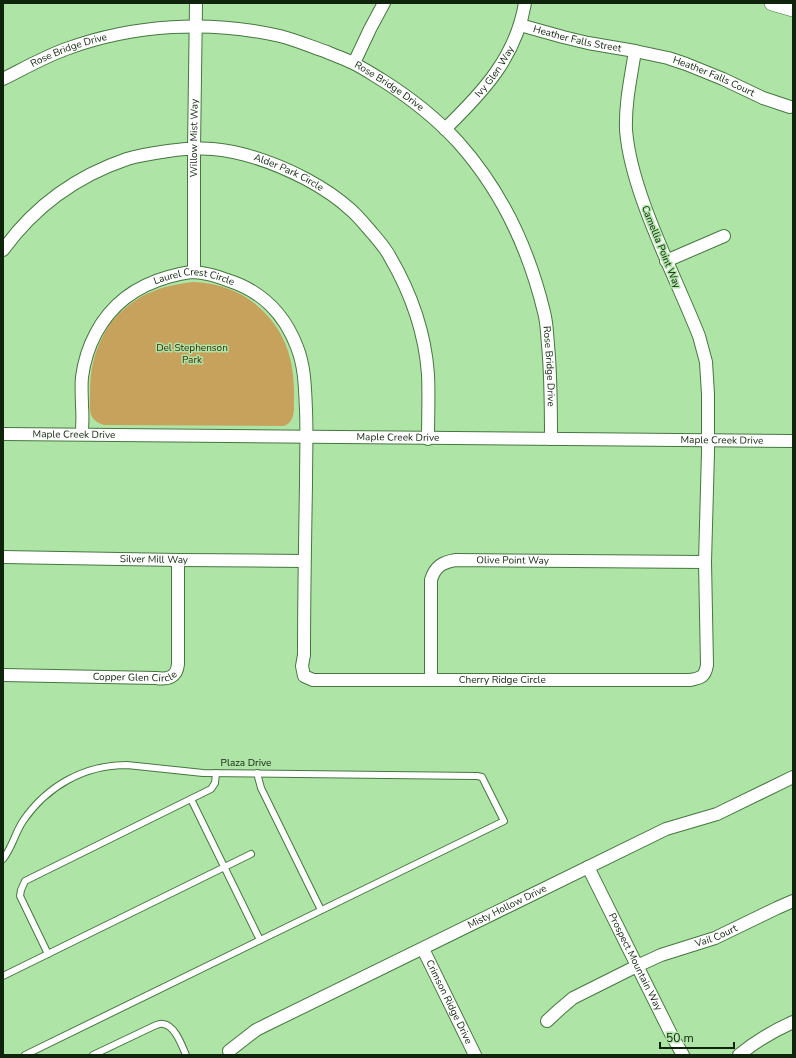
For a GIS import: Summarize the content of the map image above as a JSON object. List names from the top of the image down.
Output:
{
  "streets": {
    "street": [
      "Heather Falls Street",
      "Rose Bridge Drive",
      "Ivy Glen Way",
      "Heather Falls Court",
      "Willow Mist Way",
      "Alder Park Circle",
      "Camellia Point Way",
      "Laurel Crest Circle",
      "Maple Creek Drive",
      "Silver Mill Way",
      "Olive Point Way",
      "Copper Glen Circle",
      "Cherry Ridge Circle",
      "Misty Hollow Drive",
      "Vail Court",
      "Prospect Mountain Way",
      "Crimson Ridge Drive"
    ],
    "lane": ["Plaza Drive"]
  },
  "crossings": [
    ["Heather Falls Street", "Ivy Glen Way"],
    ["Heather Falls Street", "Heather Falls Court"],
    ["Heather Falls Street", "Camellia Point Way"],
    ["Rose Bridge Drive", "Ivy Glen Way"],
    ["Rose Bridge Drive", "Willow Mist Way"],
    ["Rose Bridge Drive", "Maple Creek Drive"],
    ["Heather Falls Court", "Camellia Point Way"],
    ["Willow Mist Way", "Alder Park Circle"],
    ["Willow Mist Way", "Laurel Crest Circle"],
    ["Alder Park Circle", "Maple Creek Drive"],
    ["Camellia Point Way", "Maple Creek Drive"],
    ["Camellia Point Way", "Cherry Ridge Circle"],
    ["Laurel Crest Circle", "Maple Creek Drive"],
    ["Laurel Crest Circle", "Cherry Ridge Circle"],
    ["Maple Creek Drive", "Cherry Ridge Circle"],
    ["Silver Mill Way", "Copper Glen Circle"],
    ["Silver Mill Way", "Cherry Ridge Circle"],
    ["Olive Point Way", "Cherry Ridge Circle"],
    ["Misty Hollow Drive", "Prospect Mountain Way"],
    ["Misty Hollow Drive", "Crimson Ridge Drive"],
    ["Vail Court", "Prospect Mountain Way"]
  ],
  "parks": ["Del Stephenson Park"],
  "scale_bar": "50 m"
}
